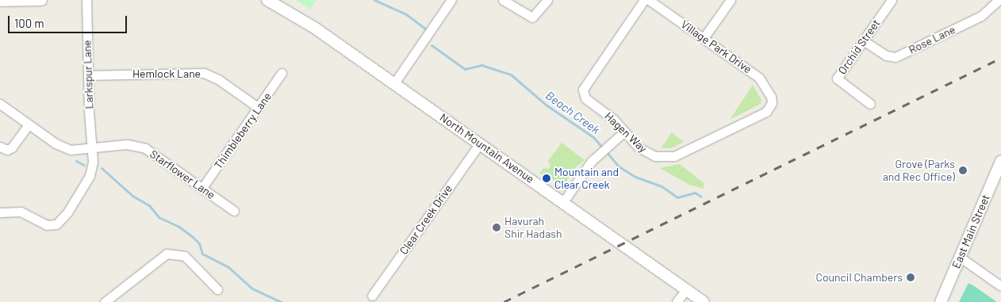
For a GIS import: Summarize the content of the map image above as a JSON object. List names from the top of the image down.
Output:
{
  "streets": {
    "street": [
      "Rose Lane",
      "Village Park Drive",
      "Orchid Street",
      "Hemlock Lane",
      "Larkspur Lane",
      "Thimbleberry Lane",
      "Hagen Way",
      "North Mountain Avenue",
      "Starflower Lane",
      "Clear Creek Drive",
      "East Main Street"
    ]
  },
  "crossings": [
    ["Rose Lane", "Orchid Street"],
    ["Village Park Drive", "Hagen Way"],
    ["Hemlock Lane", "Larkspur Lane"],
    ["Hemlock Lane", "Thimbleberry Lane"],
    ["Larkspur Lane", "Starflower Lane"],
    ["Thimbleberry Lane", "Starflower Lane"],
    ["North Mountain Avenue", "Clear Creek Drive"]
  ],
  "water": ["Beach Creek"],
  "places": [
    "Grove (Parks and Rec Office)",
    "Mountain and Clear Creek",
    "Havurah Shir Hadash",
    "Council Chambers"
  ],
  "scale_bar": "100 m"
}
